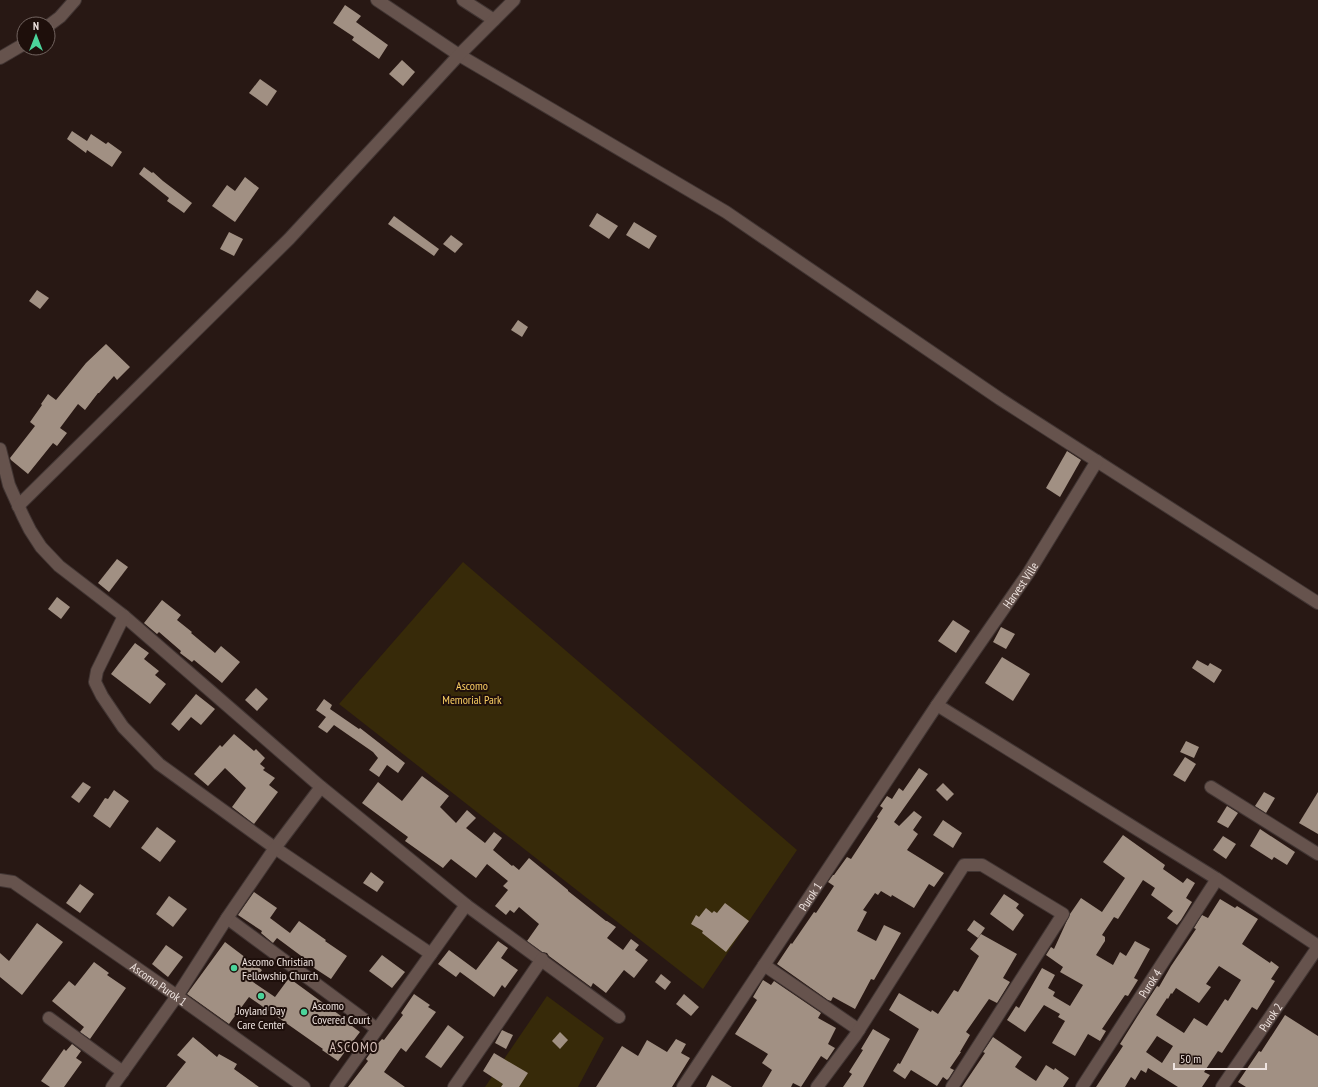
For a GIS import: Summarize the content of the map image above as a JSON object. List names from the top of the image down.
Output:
{
  "streets": {
    "street": [
      "Harvest Ville",
      "Purok 1",
      "Purok 4",
      "Ascomo Purok 1",
      "Purok 2"
    ]
  },
  "crossings": [
    ["Harvest Ville", "Purok 1"]
  ],
  "districts": ["ASCOMO"],
  "parks": ["Ascomo Memorial Park"],
  "places": ["Ascomo Christian Fellowship Church", "Joyland Day Care Center", "Ascomo Covered Court"],
  "scale_bar": "50 m",
  "north": "top"
}
